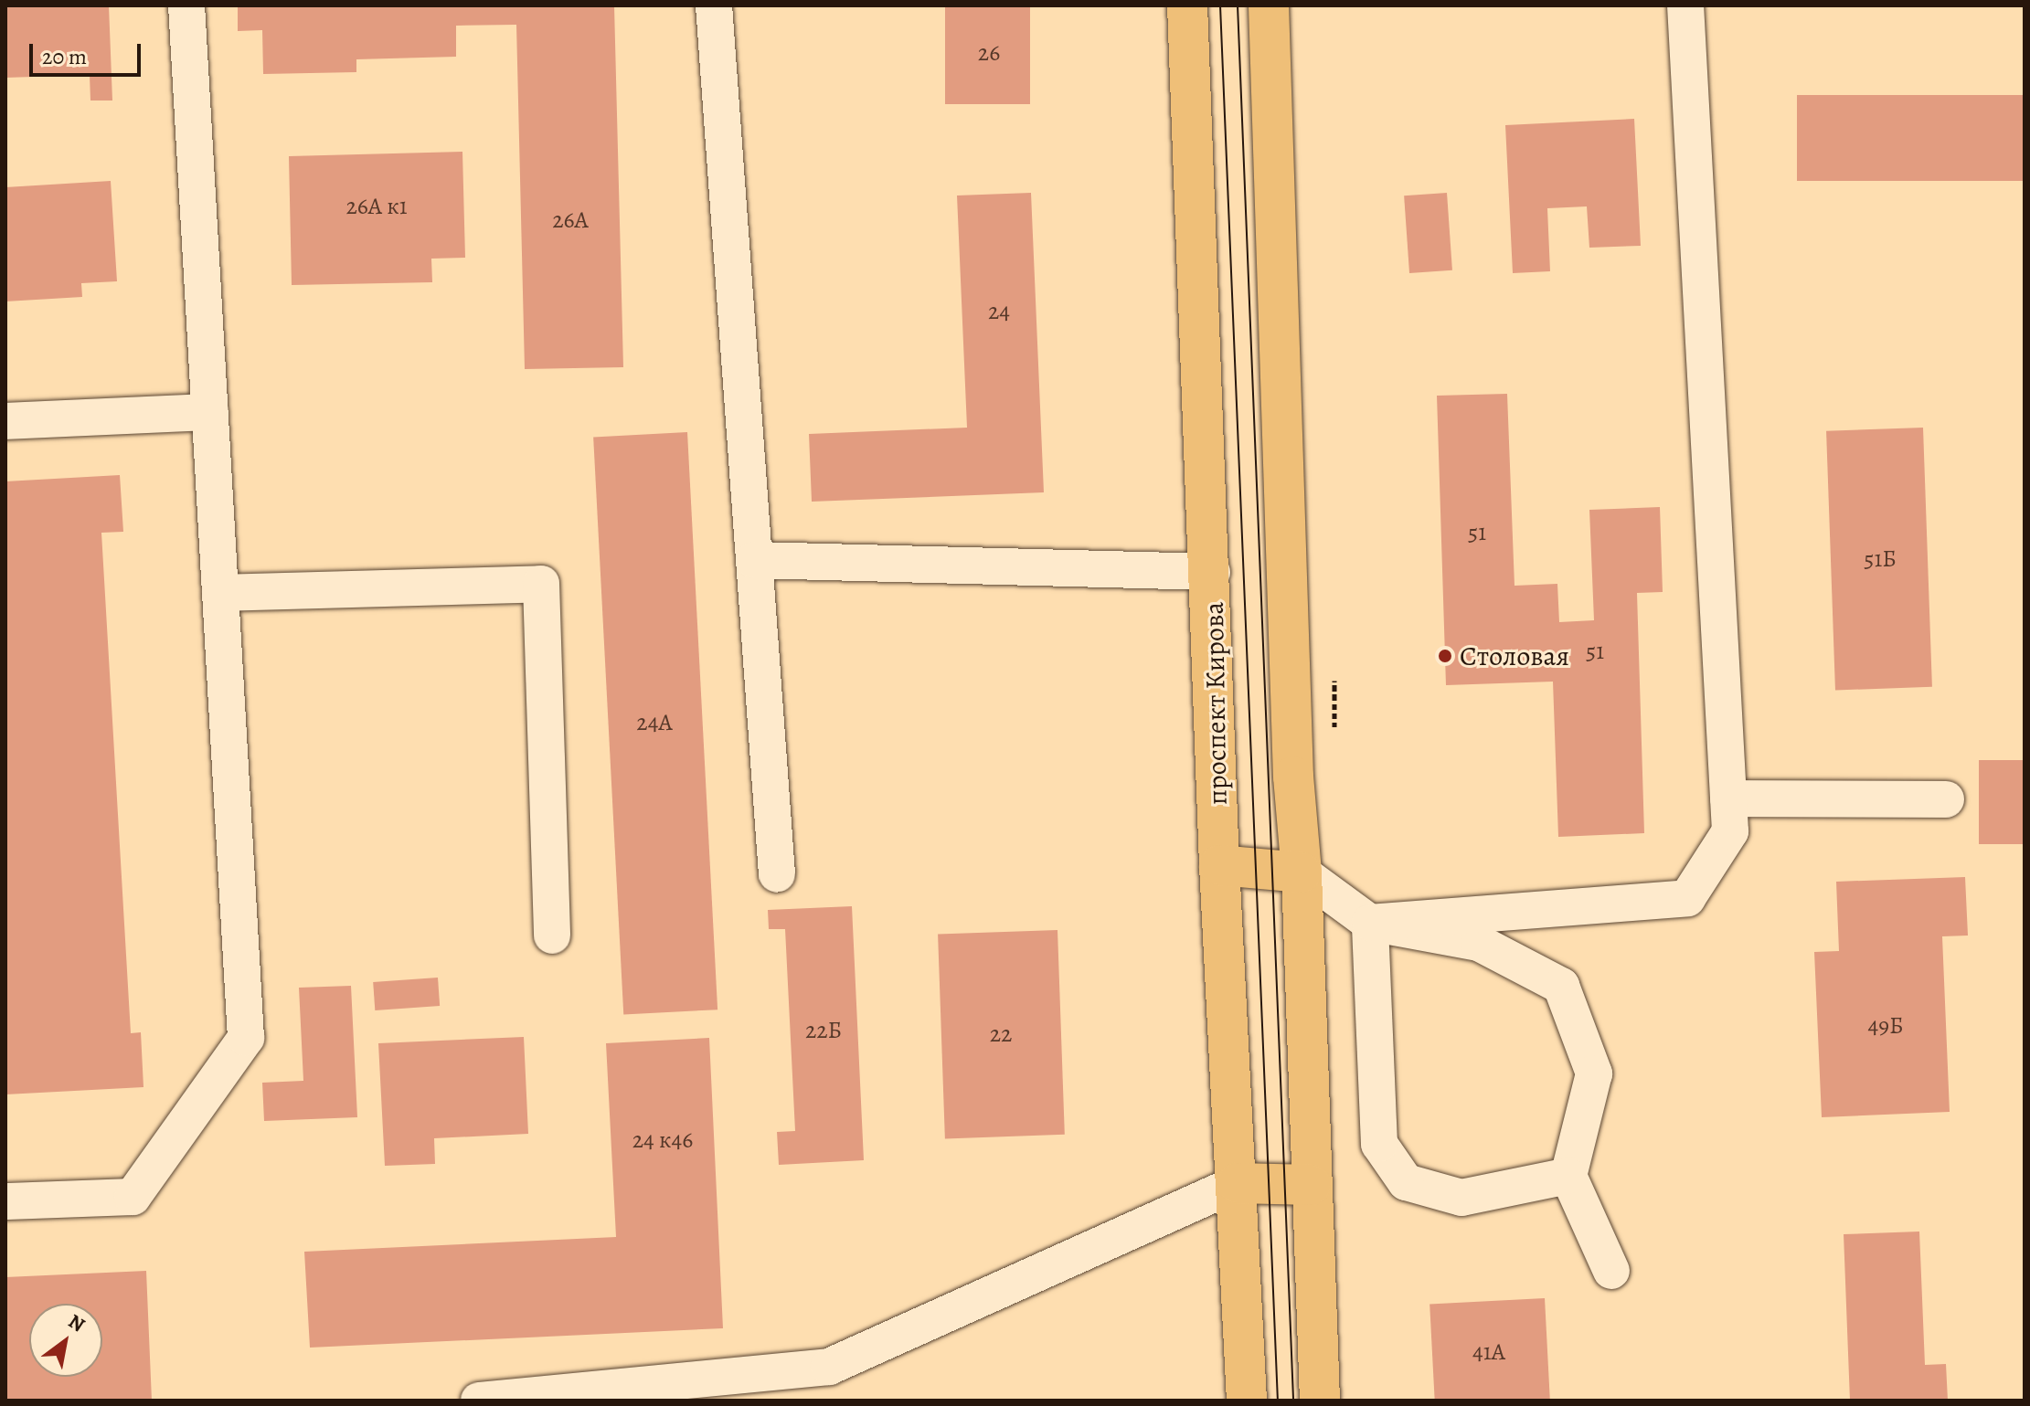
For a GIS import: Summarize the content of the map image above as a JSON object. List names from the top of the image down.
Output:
{
  "streets": {
    "main road": ["проспект Кирова"]
  },
  "places": ["Столовая"],
  "house_numbers": [
    "26",
    "26А к1",
    "26А",
    "24",
    "51",
    "51Б",
    "51",
    "24А",
    "49Б",
    "22Б",
    "22",
    "24 к46",
    "41А"
  ],
  "scale_bar": "20 m",
  "north": "top right"
}
